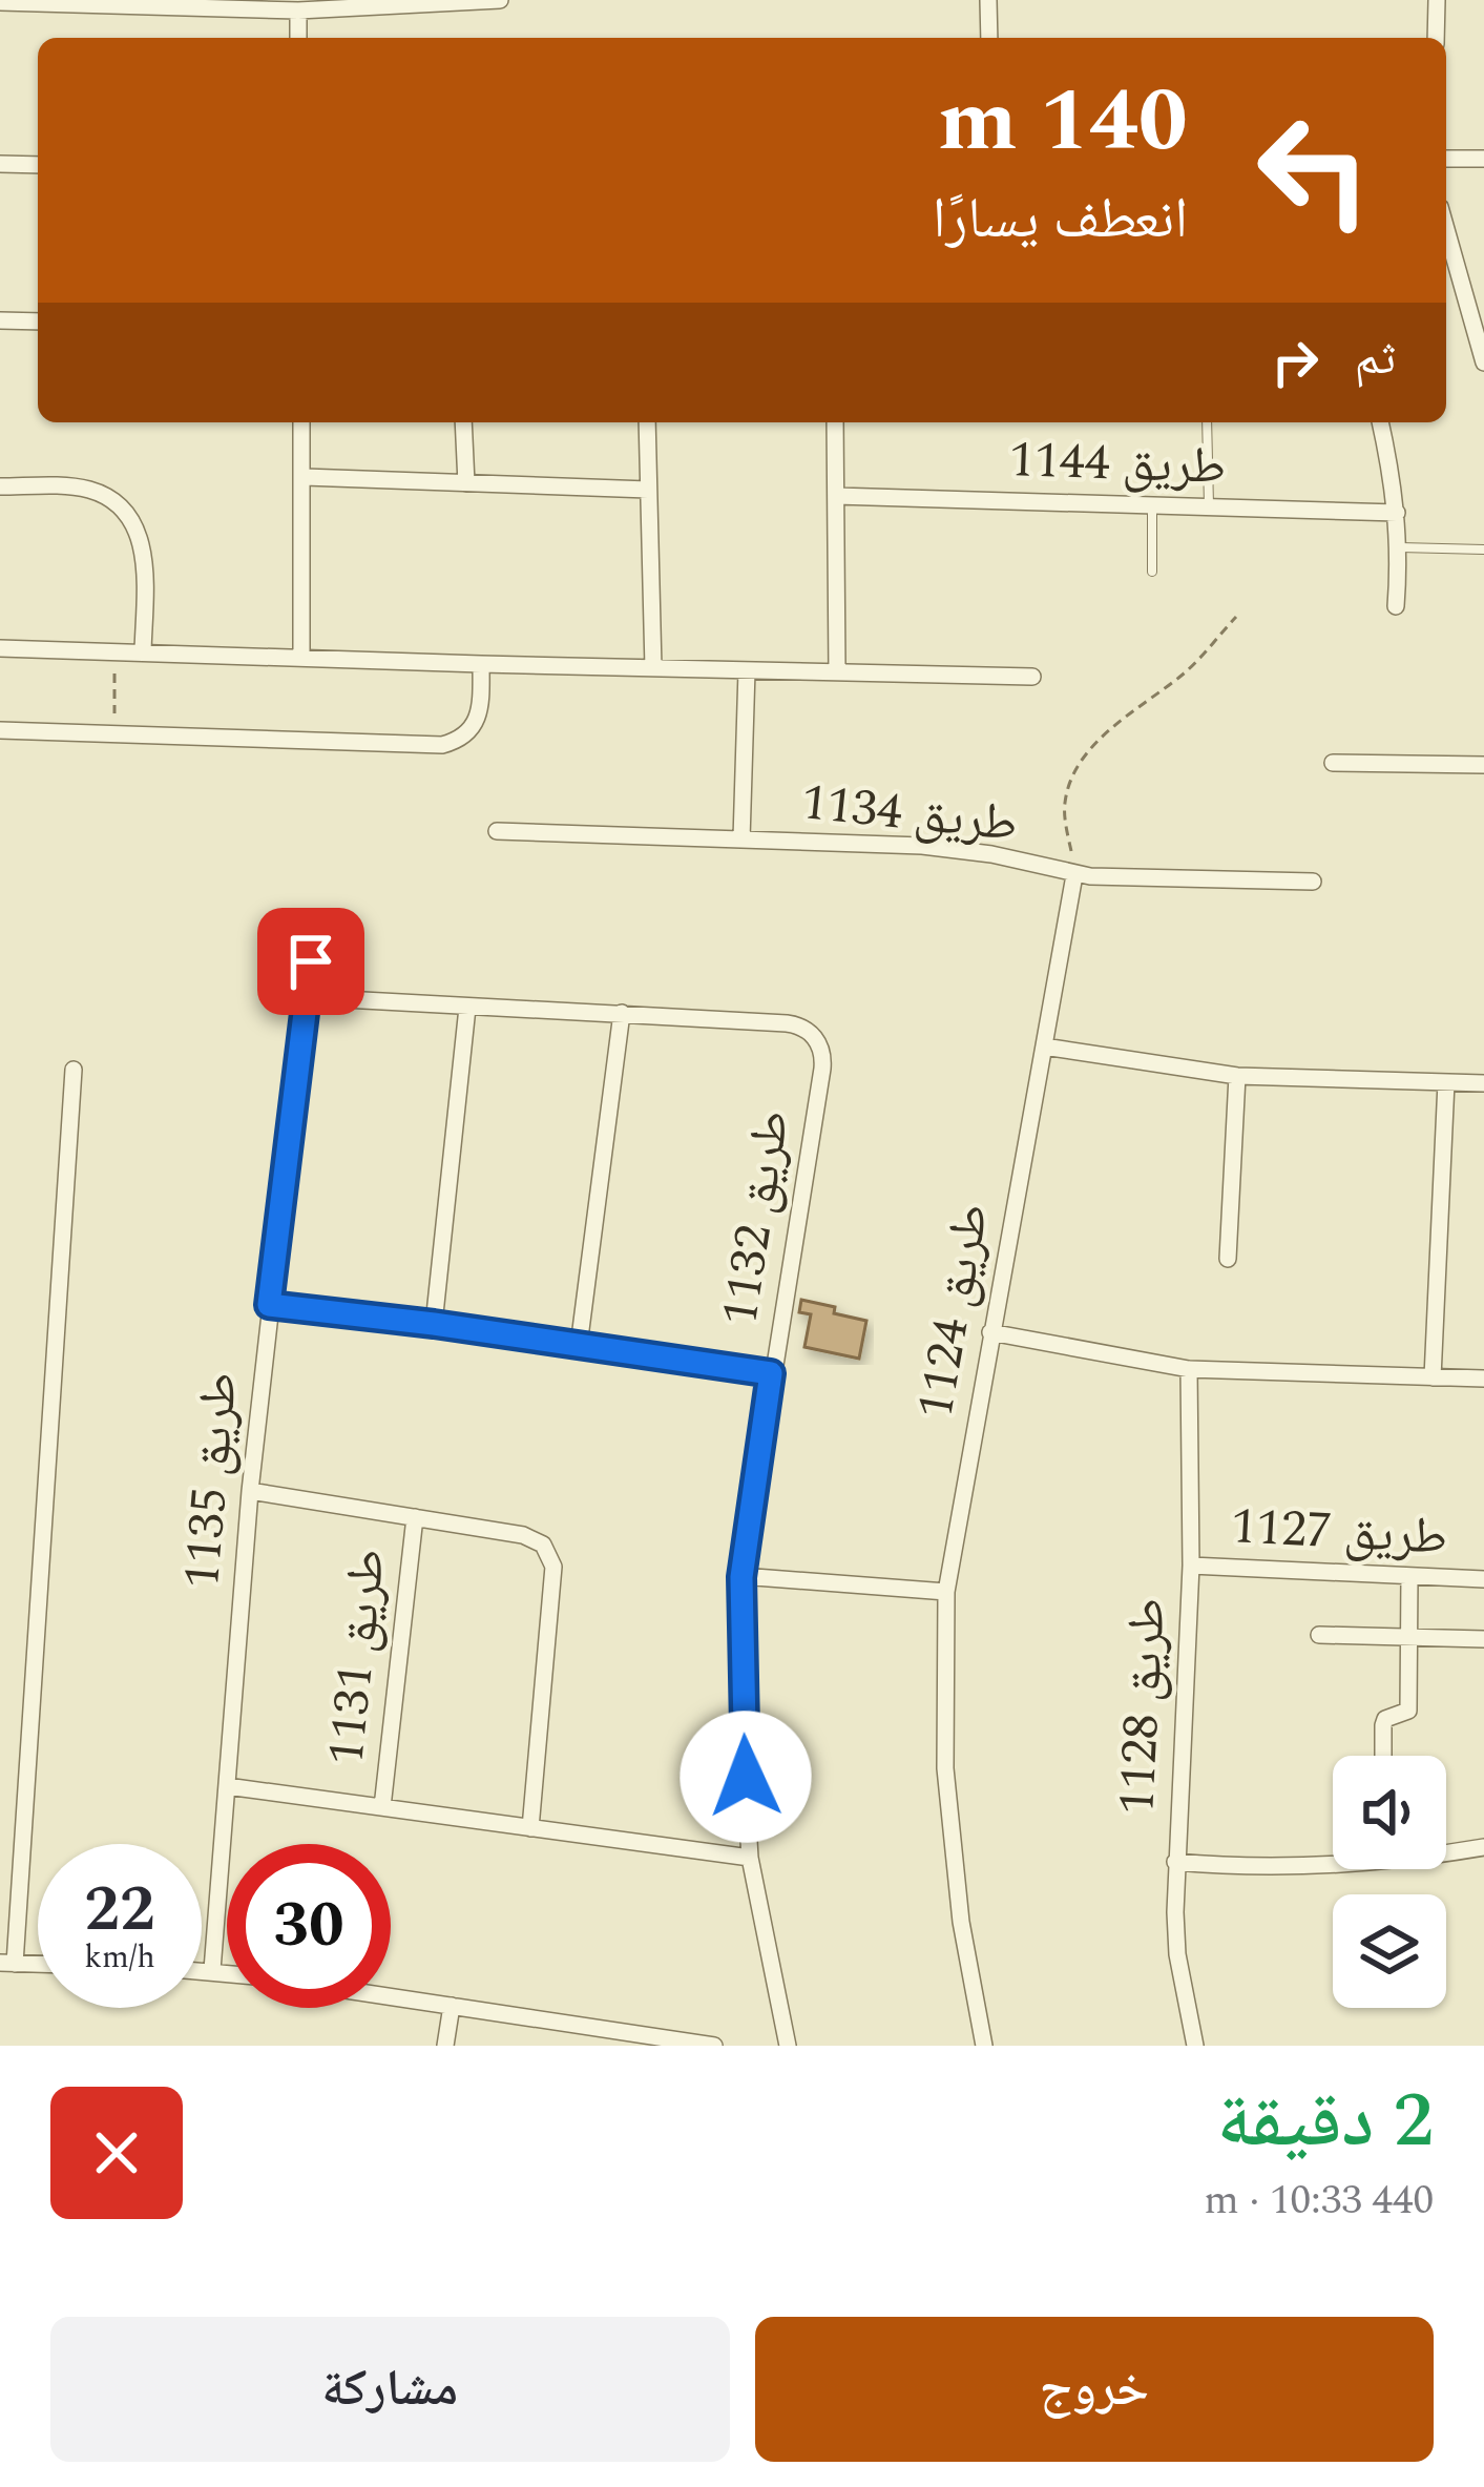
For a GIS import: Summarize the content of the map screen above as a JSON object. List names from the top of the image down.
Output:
{
  "streets": {
    "street": [
      "طريق 1144",
      "طريق 1134",
      "طريق 1132",
      "طريق 1124",
      "طريق 1135",
      "طريق 1127",
      "طريق 1131",
      "طريق 1128"
    ]
  },
  "crossings": [
    ["طريق 1134", "طريق 1124"],
    ["طريق 1132", "طريق 1131"],
    ["طريق 1135", "طريق 1131"],
    ["طريق 1127", "طريق 1128"]
  ],
  "page": {
    "turn": ["140 m", "انعطف يسارًا"],
    "then": "ثم",
    "speed": "22 km/h",
    "limit": "30",
    "heading": ["2 دقيقة", "440 m · 10:33"],
    "buttons": ["خروج", "مشاركة"]
  }
}
